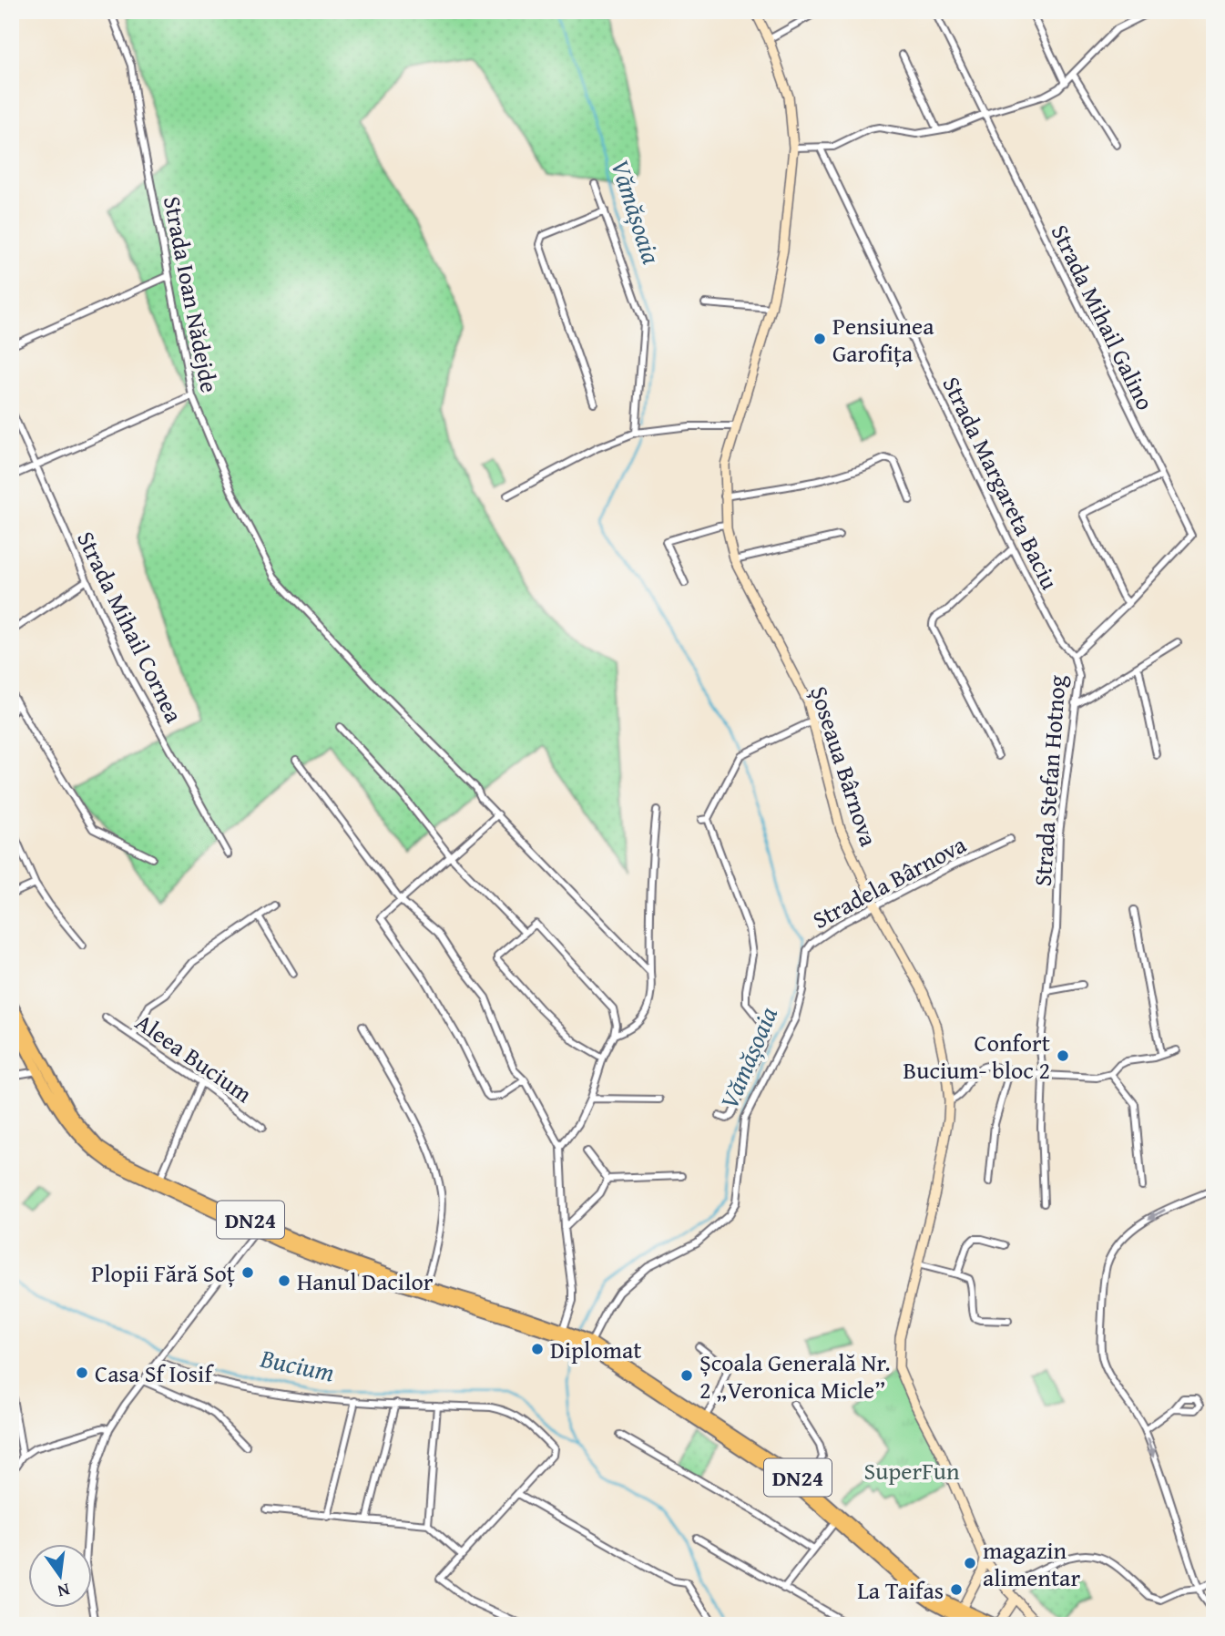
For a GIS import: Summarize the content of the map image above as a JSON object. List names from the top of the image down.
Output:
{
  "streets": {
    "main road": ["Șoseaua Bârnova", "DN24"],
    "street": [
      "Strada Ioan Nădejde",
      "Strada Mihail Galino",
      "Strada Margareta Baciu",
      "Strada Mihail Cornea",
      "Strada Stefan Hotnog",
      "Stradela Bârnova",
      "Aleea Bucium"
    ]
  },
  "crossings": [
    ["Strada Mihail Galino", "Strada Stefan Hotnog"],
    ["Strada Margareta Baciu", "Strada Stefan Hotnog"],
    ["Șoseaua Bârnova", "Stradela Bârnova"],
    ["Stradela Bârnova", "DN24"]
  ],
  "water": ["Vămășoaia", "Bucium"],
  "parks": ["SuperFun"],
  "places": [
    "Pensiunea Garofița",
    "Confort Bucium- bloc 2",
    "Plopii Fără Soț",
    "Hanul Dacilor",
    "Diplomat",
    "Casa Sf Iosif",
    "Școala Generală Nr. 2 „Veronica Micle”",
    "magazin alimentar",
    "La Taifas"
  ],
  "north": "bottom"
}
